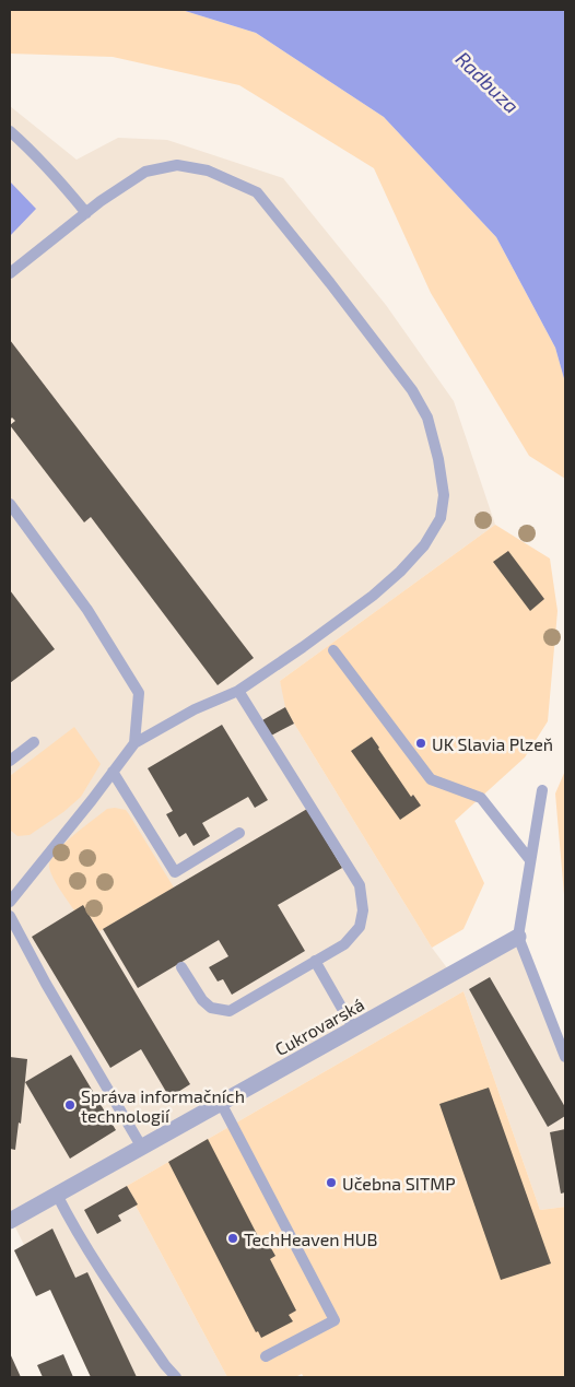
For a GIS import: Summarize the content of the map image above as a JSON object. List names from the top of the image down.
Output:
{
  "streets": {
    "street": ["Cukrovarská"]
  },
  "water": ["Radbuza"],
  "places": [
    "UK Slavia Plzeň",
    "Správa informačních technologií",
    "Učebna SITMP",
    "TechHeaven HUB"
  ]
}
